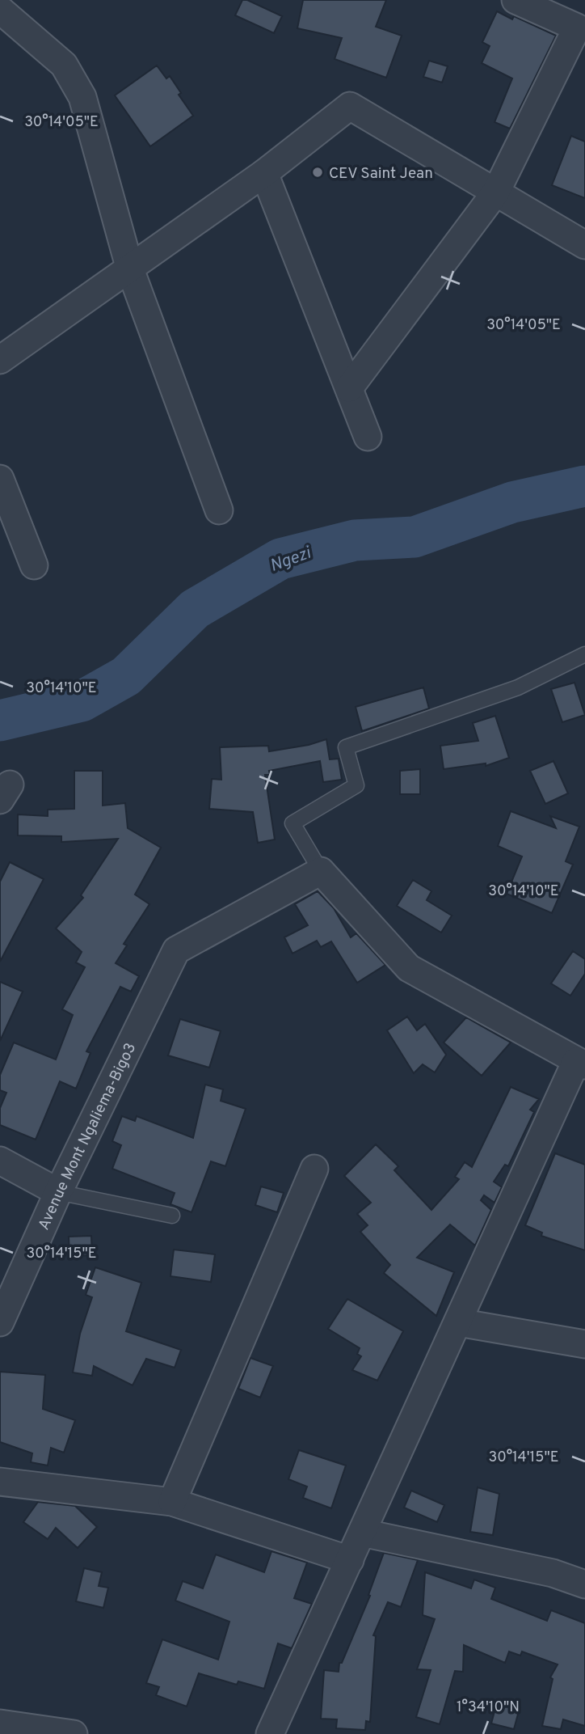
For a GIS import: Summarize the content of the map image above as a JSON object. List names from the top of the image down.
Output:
{
  "streets": {
    "street": ["Avenue Mont Ngaliema-Bigo3"]
  },
  "water": ["Ngezi"],
  "places": ["CEV Saint Jean"],
  "coordinates": [
    "30°14'05\"E",
    "30°14'10\"E",
    "30°14'15\"E",
    "1°34'10\"N"
  ]
}
